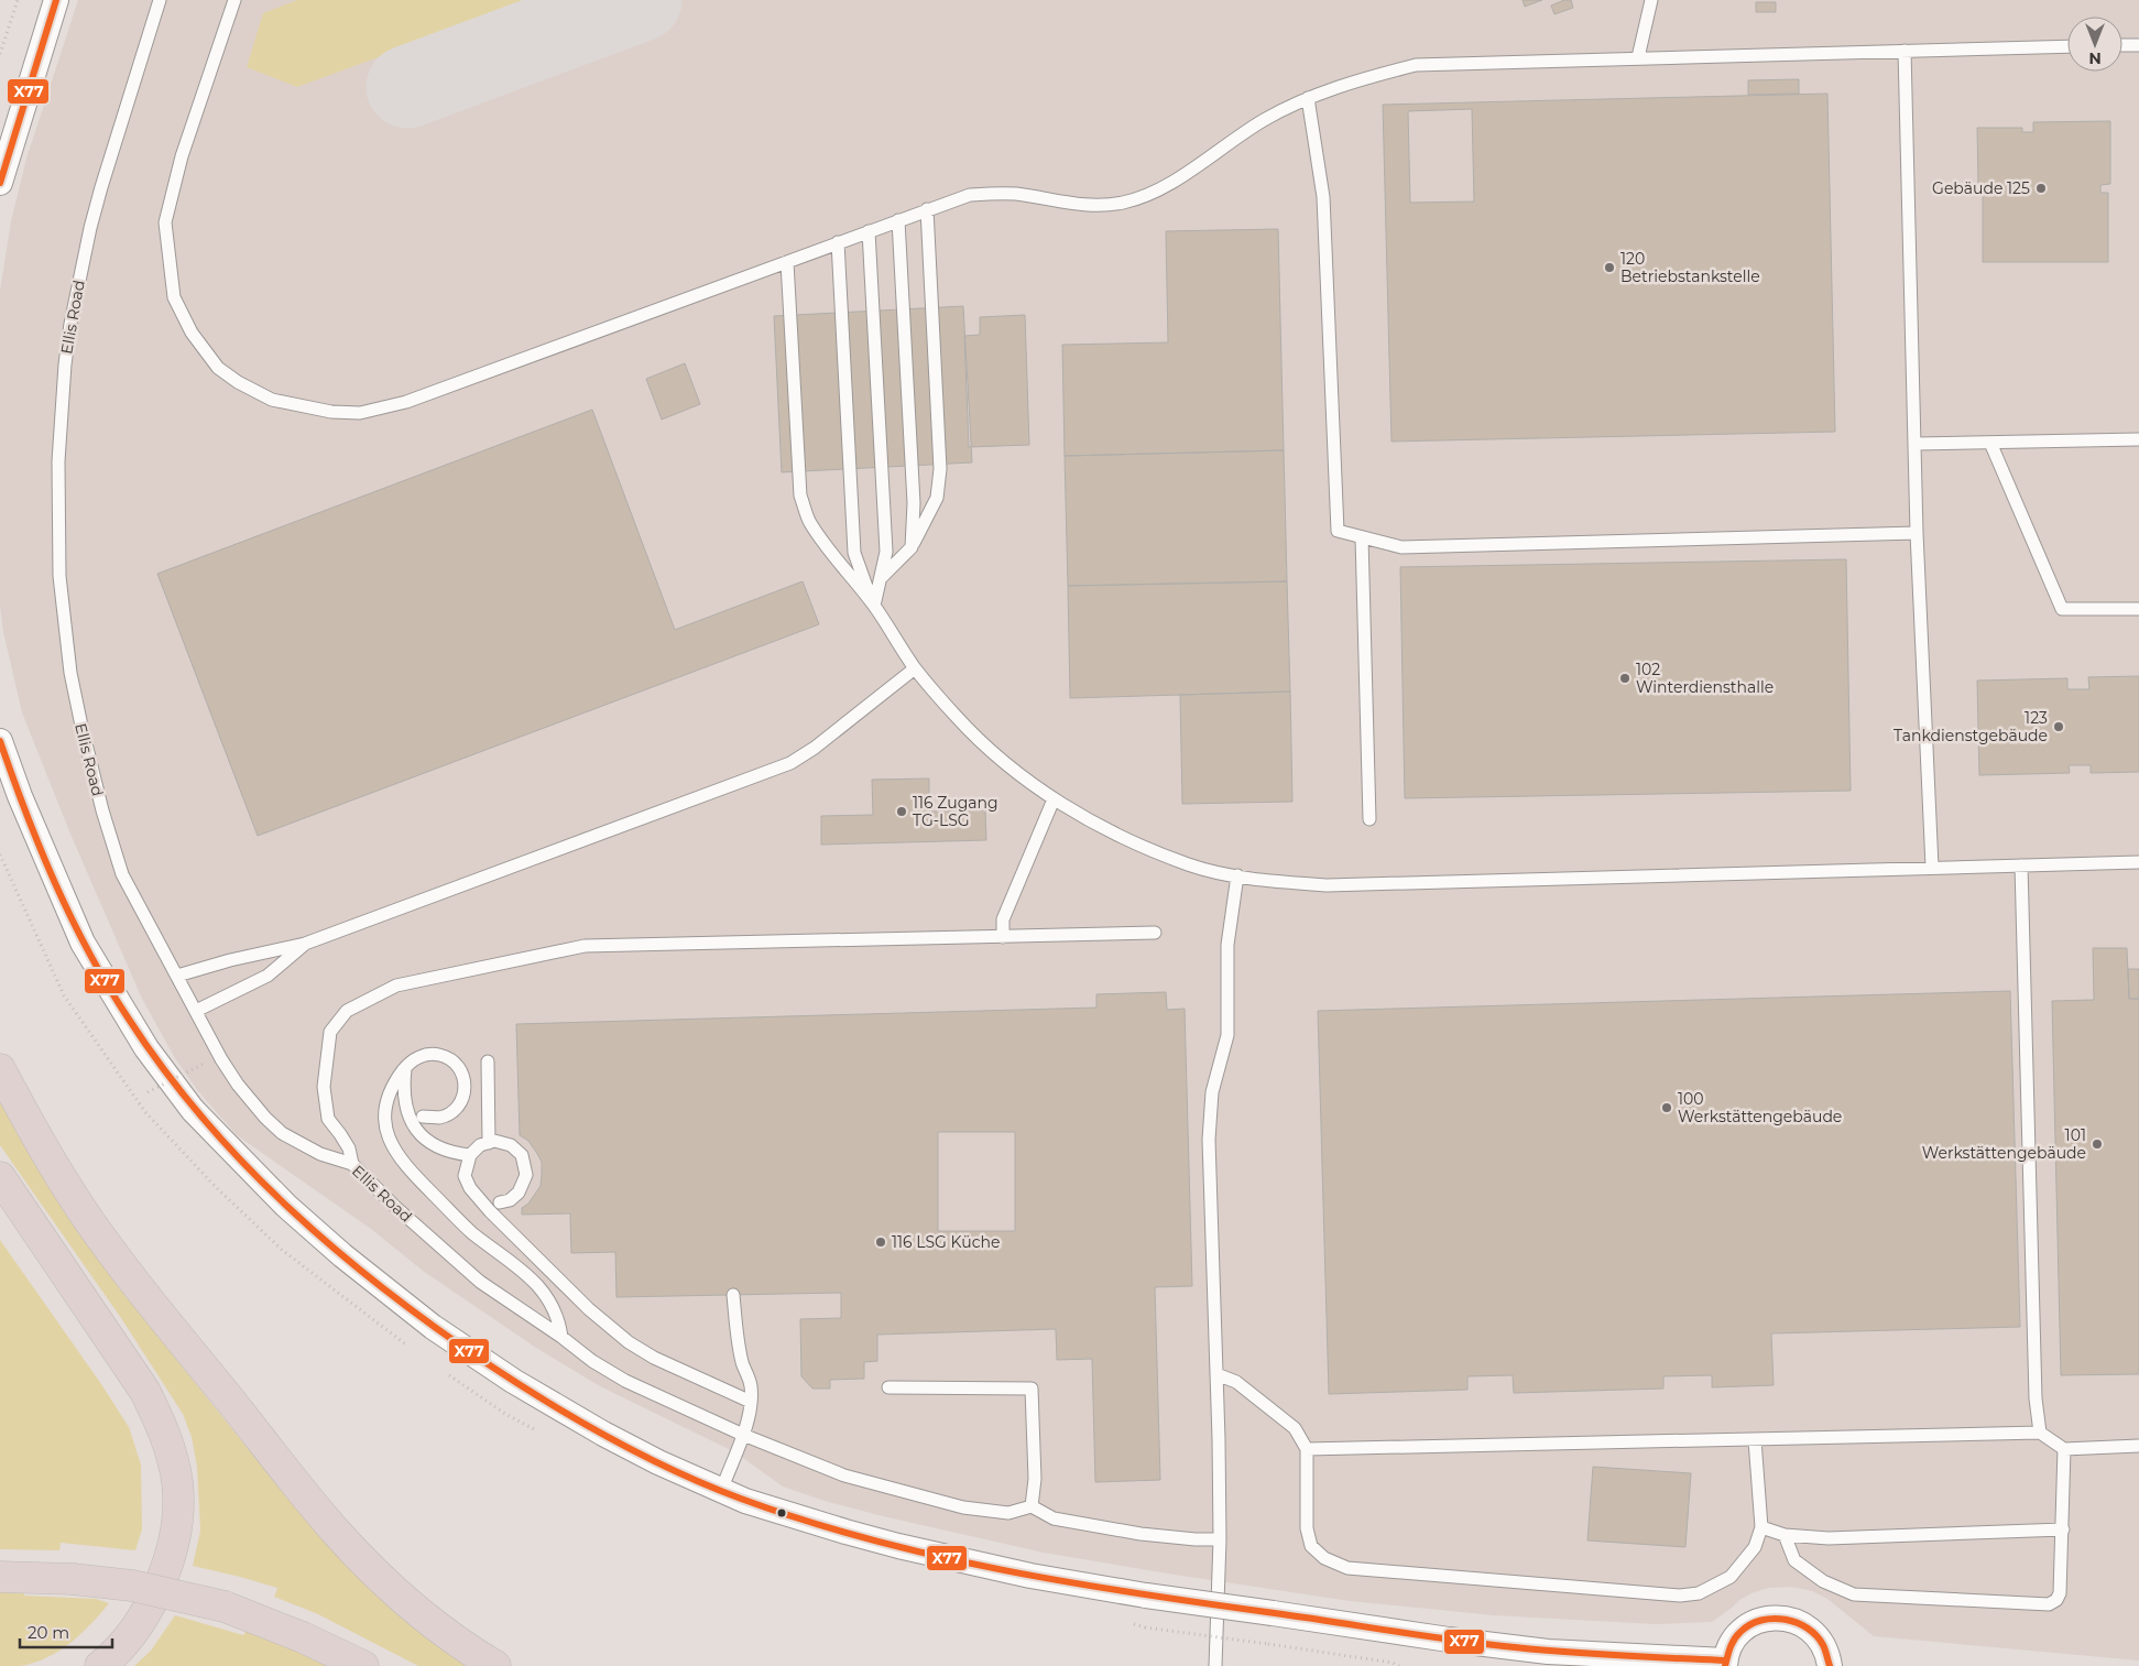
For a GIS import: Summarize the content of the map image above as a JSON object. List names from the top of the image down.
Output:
{
  "streets": {
    "lane": ["Ellis Road"]
  },
  "places": [
    "Gebäude 125",
    "120 Betriebstankstelle",
    "102 Winterdiensthalle",
    "123 Tankdienstgebäude",
    "116 Zugang TG-LSG",
    "100 Werkstättengebäude",
    "101 Werkstättengebäude",
    "116 LSG Küche"
  ],
  "lines": ["transit line X77"],
  "scale_bar": "20 m",
  "north": "bottom"
}
